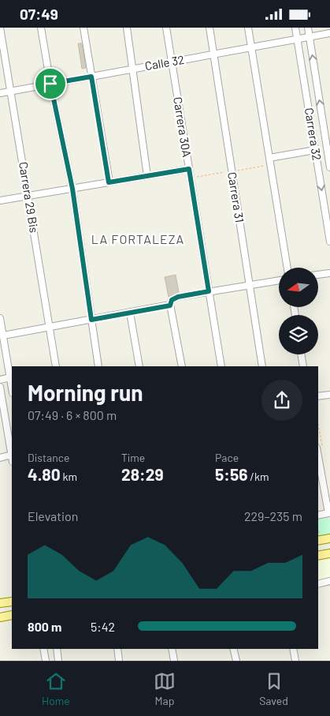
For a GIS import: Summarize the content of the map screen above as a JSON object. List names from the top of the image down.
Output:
{
  "streets": {
    "street": [
      "Calle 32",
      "Carrera 30A",
      "Carrera 32",
      "Carrera 29 Bis",
      "Carrera 31"
    ]
  },
  "crossings": [
    ["Calle 32", "Carrera 30A"],
    ["Calle 32", "Carrera 32"],
    ["Calle 32", "Carrera 29 Bis"],
    ["Calle 32", "Carrera 31"]
  ],
  "districts": ["LA FORTALEZA"],
  "north": "left",
  "page": {
    "status": "07:49",
    "heading": ["Morning run", "07:49 · 6 × 800 m"],
    "stats": [
      ["Distance", "4.80 km"],
      ["Time", "28:29"],
      ["Pace", "5:56 /km"]
    ],
    "chart": ["Elevation", "229–235 m"],
    "list": [
      {
        "name": "800 m",
        "note": "5:42"
      }
    ],
    "tabs": ["Home", "Map", "Saved"]
  }
}
